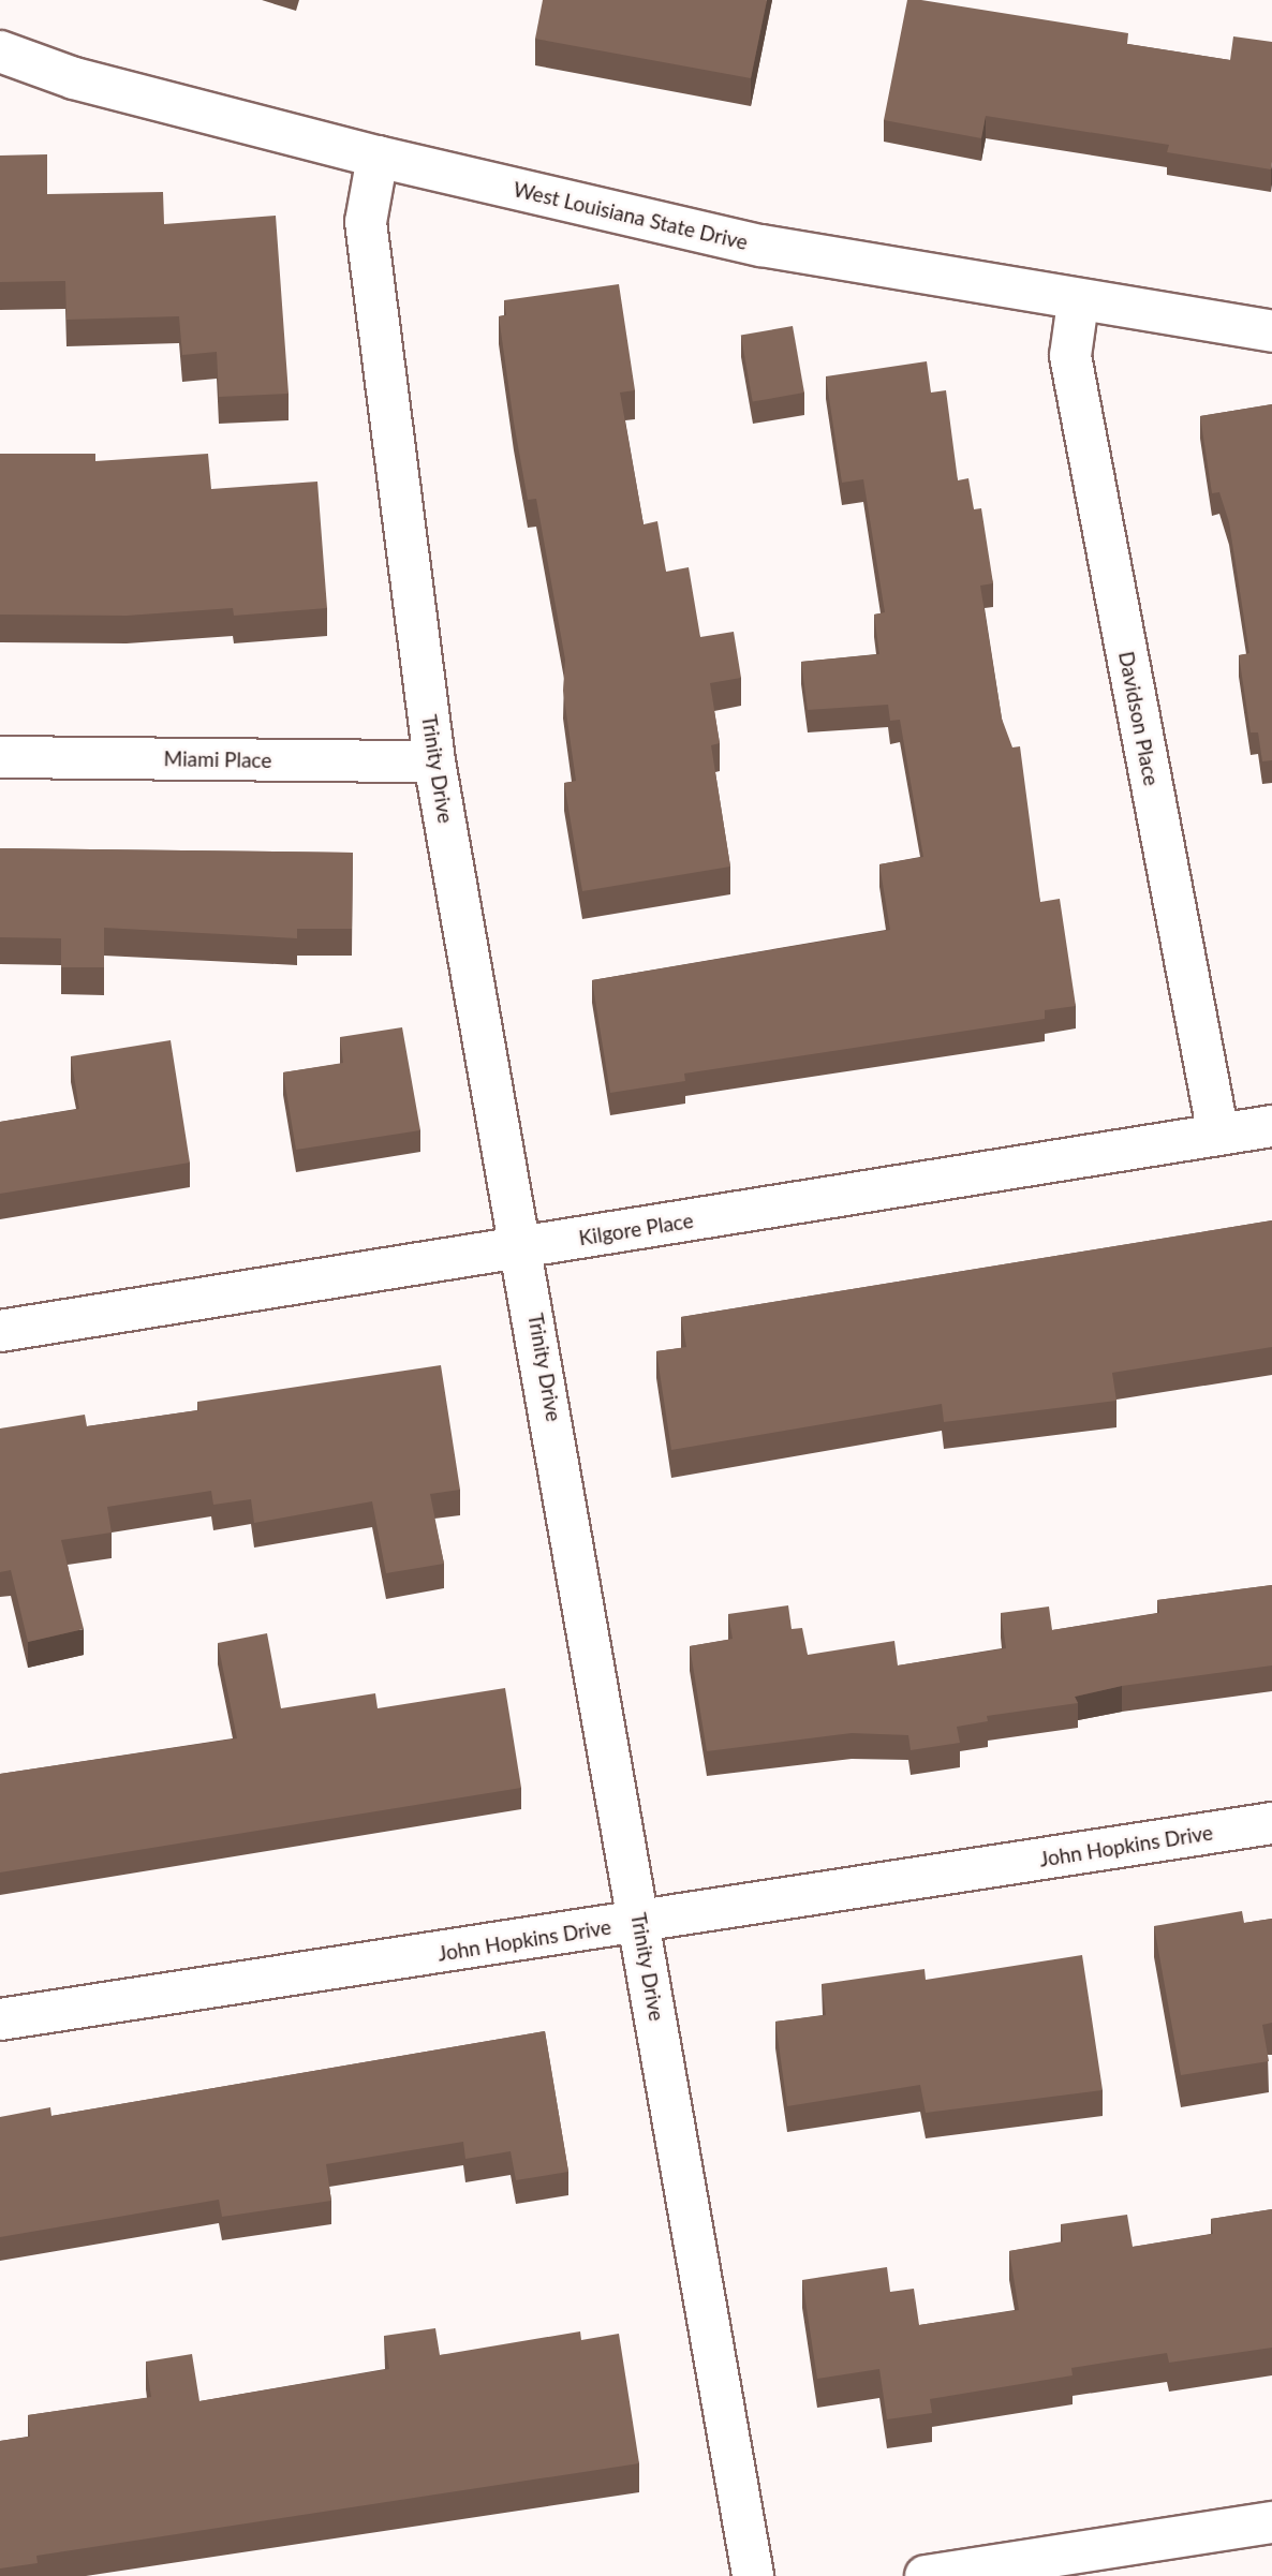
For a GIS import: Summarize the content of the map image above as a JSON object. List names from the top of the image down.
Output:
{
  "streets": {
    "street": [
      "West Louisiana State Drive",
      "Davidson Place",
      "Miami Place",
      "Trinity Drive",
      "Kilgore Place",
      "John Hopkins Drive"
    ]
  },
  "crossings": [
    ["West Louisiana State Drive", "Davidson Place"],
    ["West Louisiana State Drive", "Trinity Drive"],
    ["Davidson Place", "Kilgore Place"],
    ["Miami Place", "Trinity Drive"],
    ["Trinity Drive", "Kilgore Place"],
    ["Trinity Drive", "John Hopkins Drive"]
  ]
}
